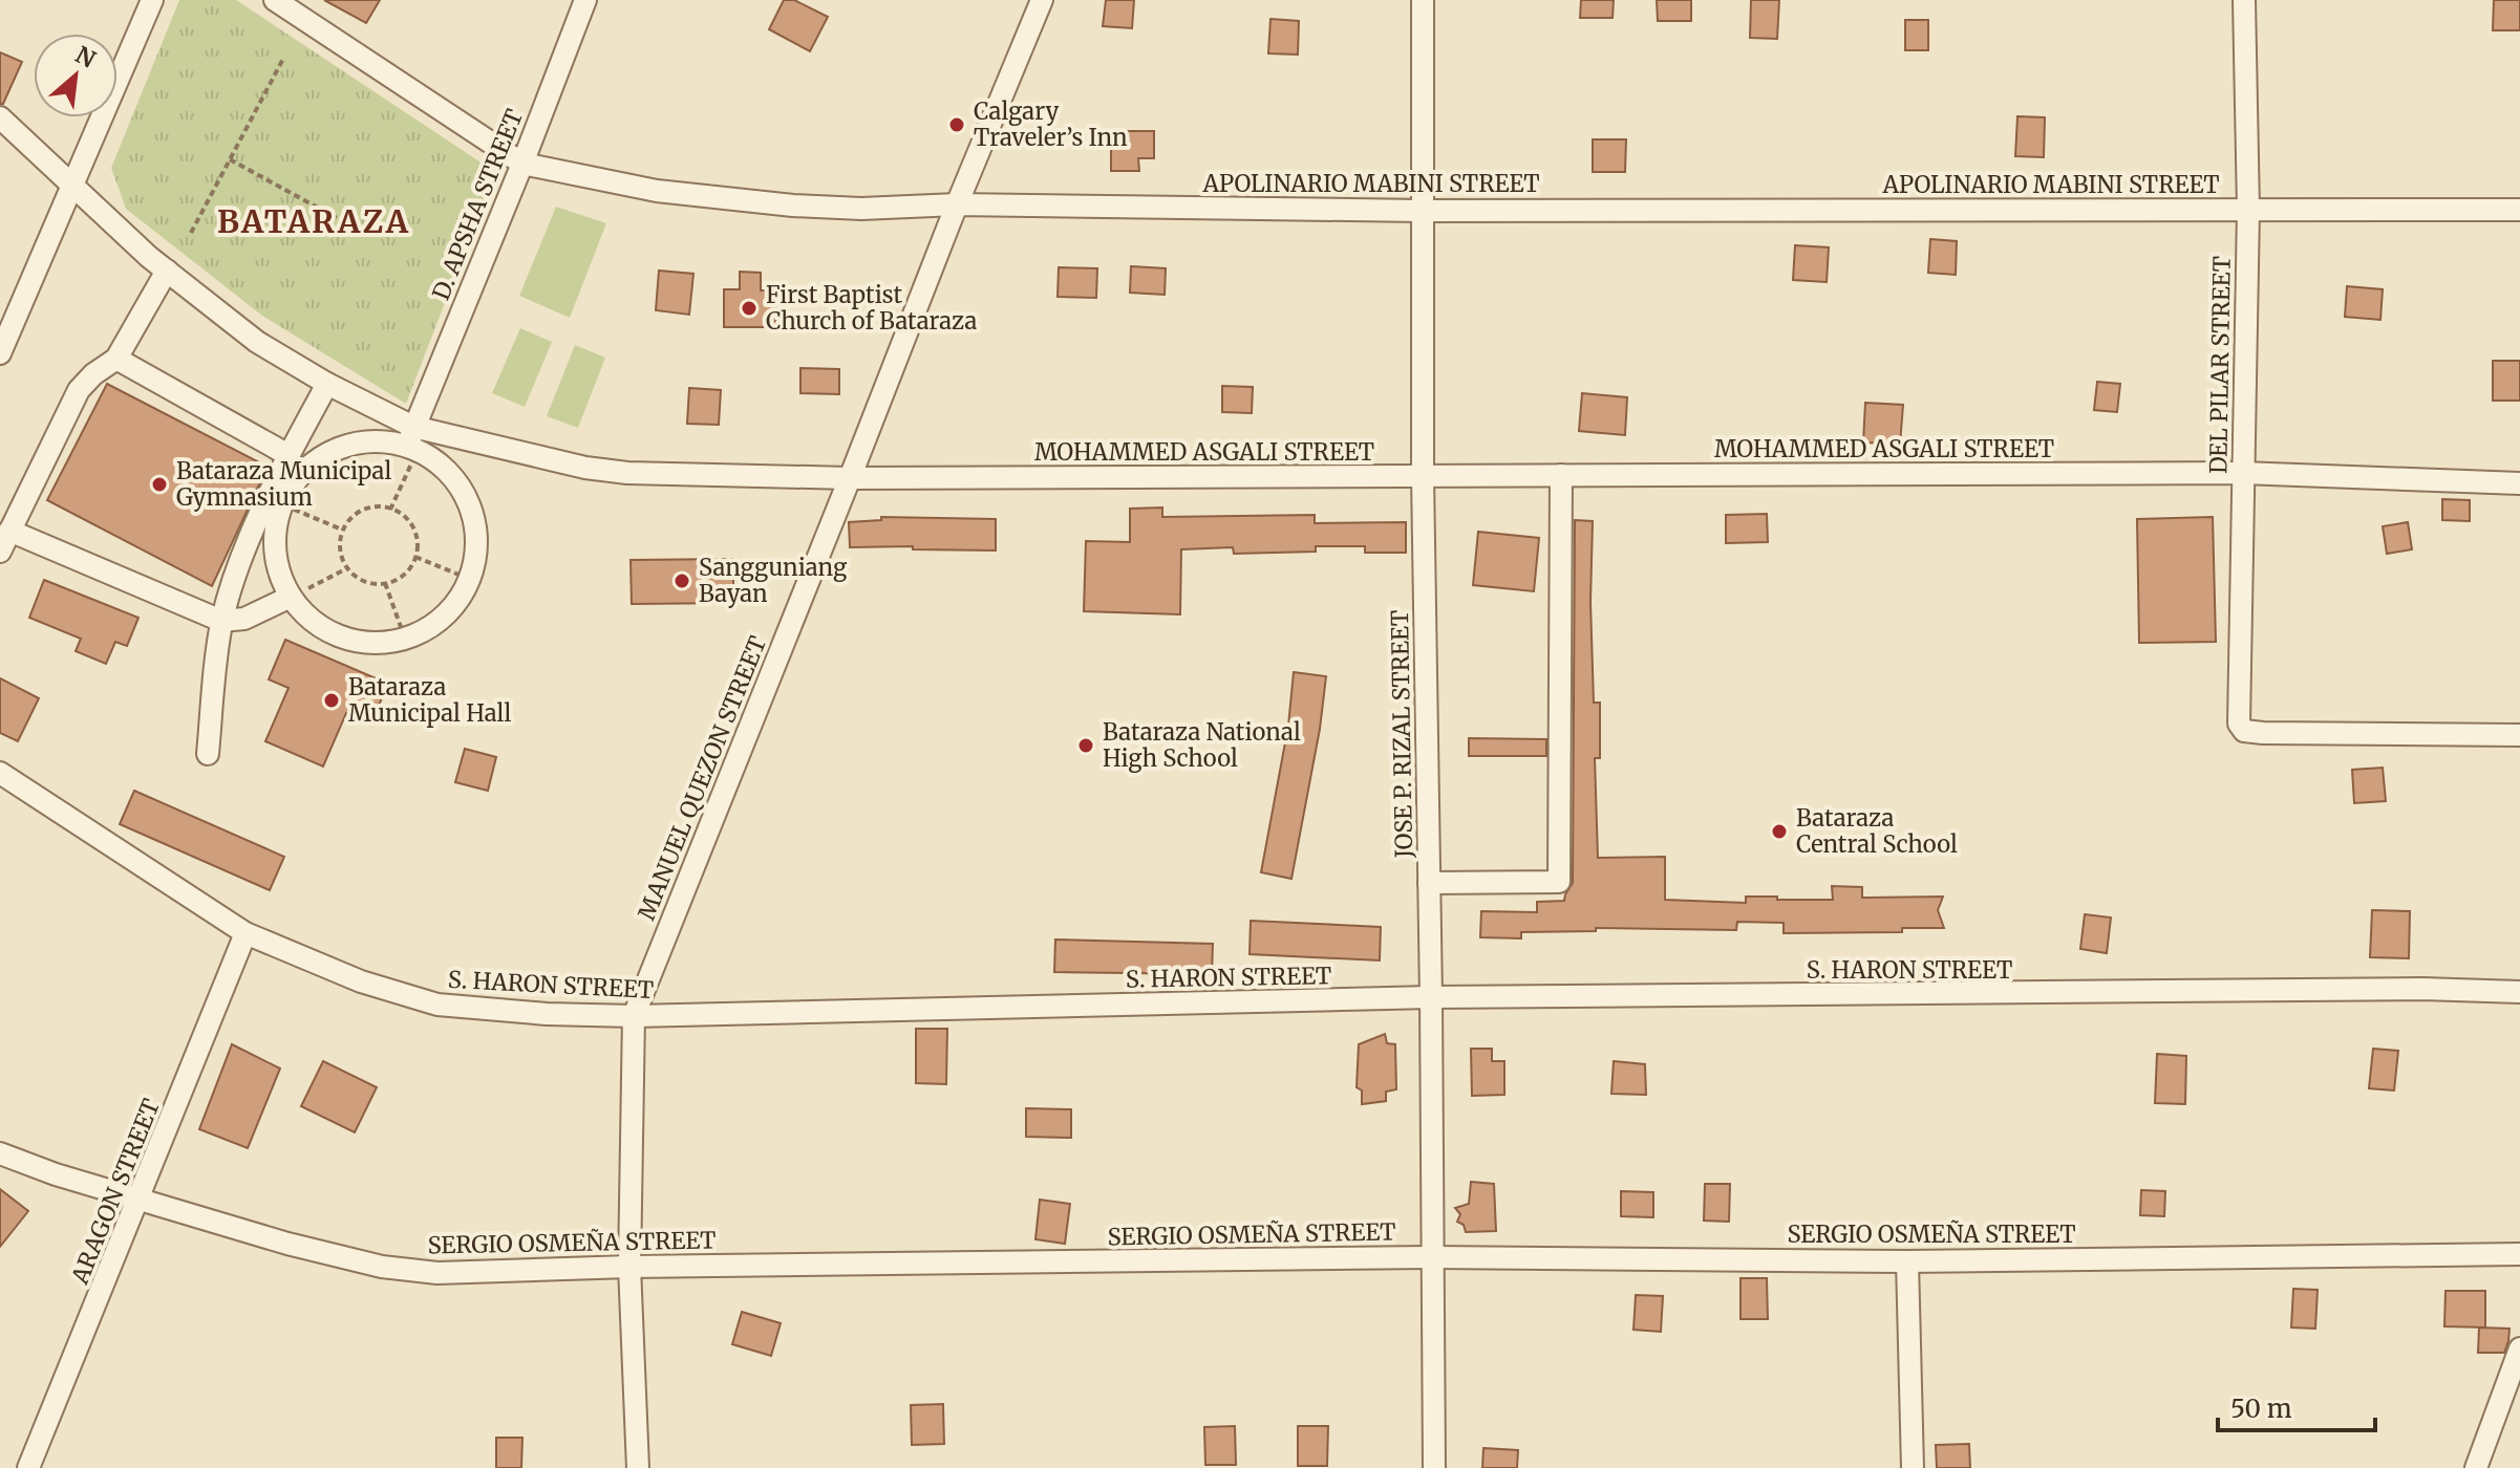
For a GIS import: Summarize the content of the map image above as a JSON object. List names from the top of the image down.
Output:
{
  "streets": {
    "street": [
      "APOLINARIO MABINI STREET",
      "D. APSHA STREET",
      "DEL PILAR STREET",
      "MOHAMMED ASGALI STREET",
      "JOSE P. RIZAL STREET",
      "MANUEL QUEZON STREET",
      "S. HARON STREET",
      "ARAGON STREET",
      "SERGIO OSMEÑA STREET"
    ]
  },
  "crossings": [
    ["APOLINARIO MABINI STREET", "D. APSHA STREET"],
    ["APOLINARIO MABINI STREET", "DEL PILAR STREET"],
    ["APOLINARIO MABINI STREET", "JOSE P. RIZAL STREET"],
    ["APOLINARIO MABINI STREET", "MANUEL QUEZON STREET"],
    ["D. APSHA STREET", "MOHAMMED ASGALI STREET"],
    ["DEL PILAR STREET", "MOHAMMED ASGALI STREET"],
    ["MOHAMMED ASGALI STREET", "JOSE P. RIZAL STREET"],
    ["MOHAMMED ASGALI STREET", "MANUEL QUEZON STREET"],
    ["JOSE P. RIZAL STREET", "S. HARON STREET"],
    ["JOSE P. RIZAL STREET", "SERGIO OSMEÑA STREET"],
    ["MANUEL QUEZON STREET", "S. HARON STREET"],
    ["MANUEL QUEZON STREET", "SERGIO OSMEÑA STREET"],
    ["S. HARON STREET", "ARAGON STREET"],
    ["ARAGON STREET", "SERGIO OSMEÑA STREET"]
  ],
  "districts": ["BATARAZA"],
  "places": [
    "Calgary Traveler’s Inn",
    "First Baptist Church of Bataraza",
    "Bataraza Municipal Gymnasium",
    "Sangguniang Bayan",
    "Bataraza Municipal Hall",
    "Bataraza National High School",
    "Bataraza Central School"
  ],
  "scale_bar": "50 m",
  "north": "top right"
}
